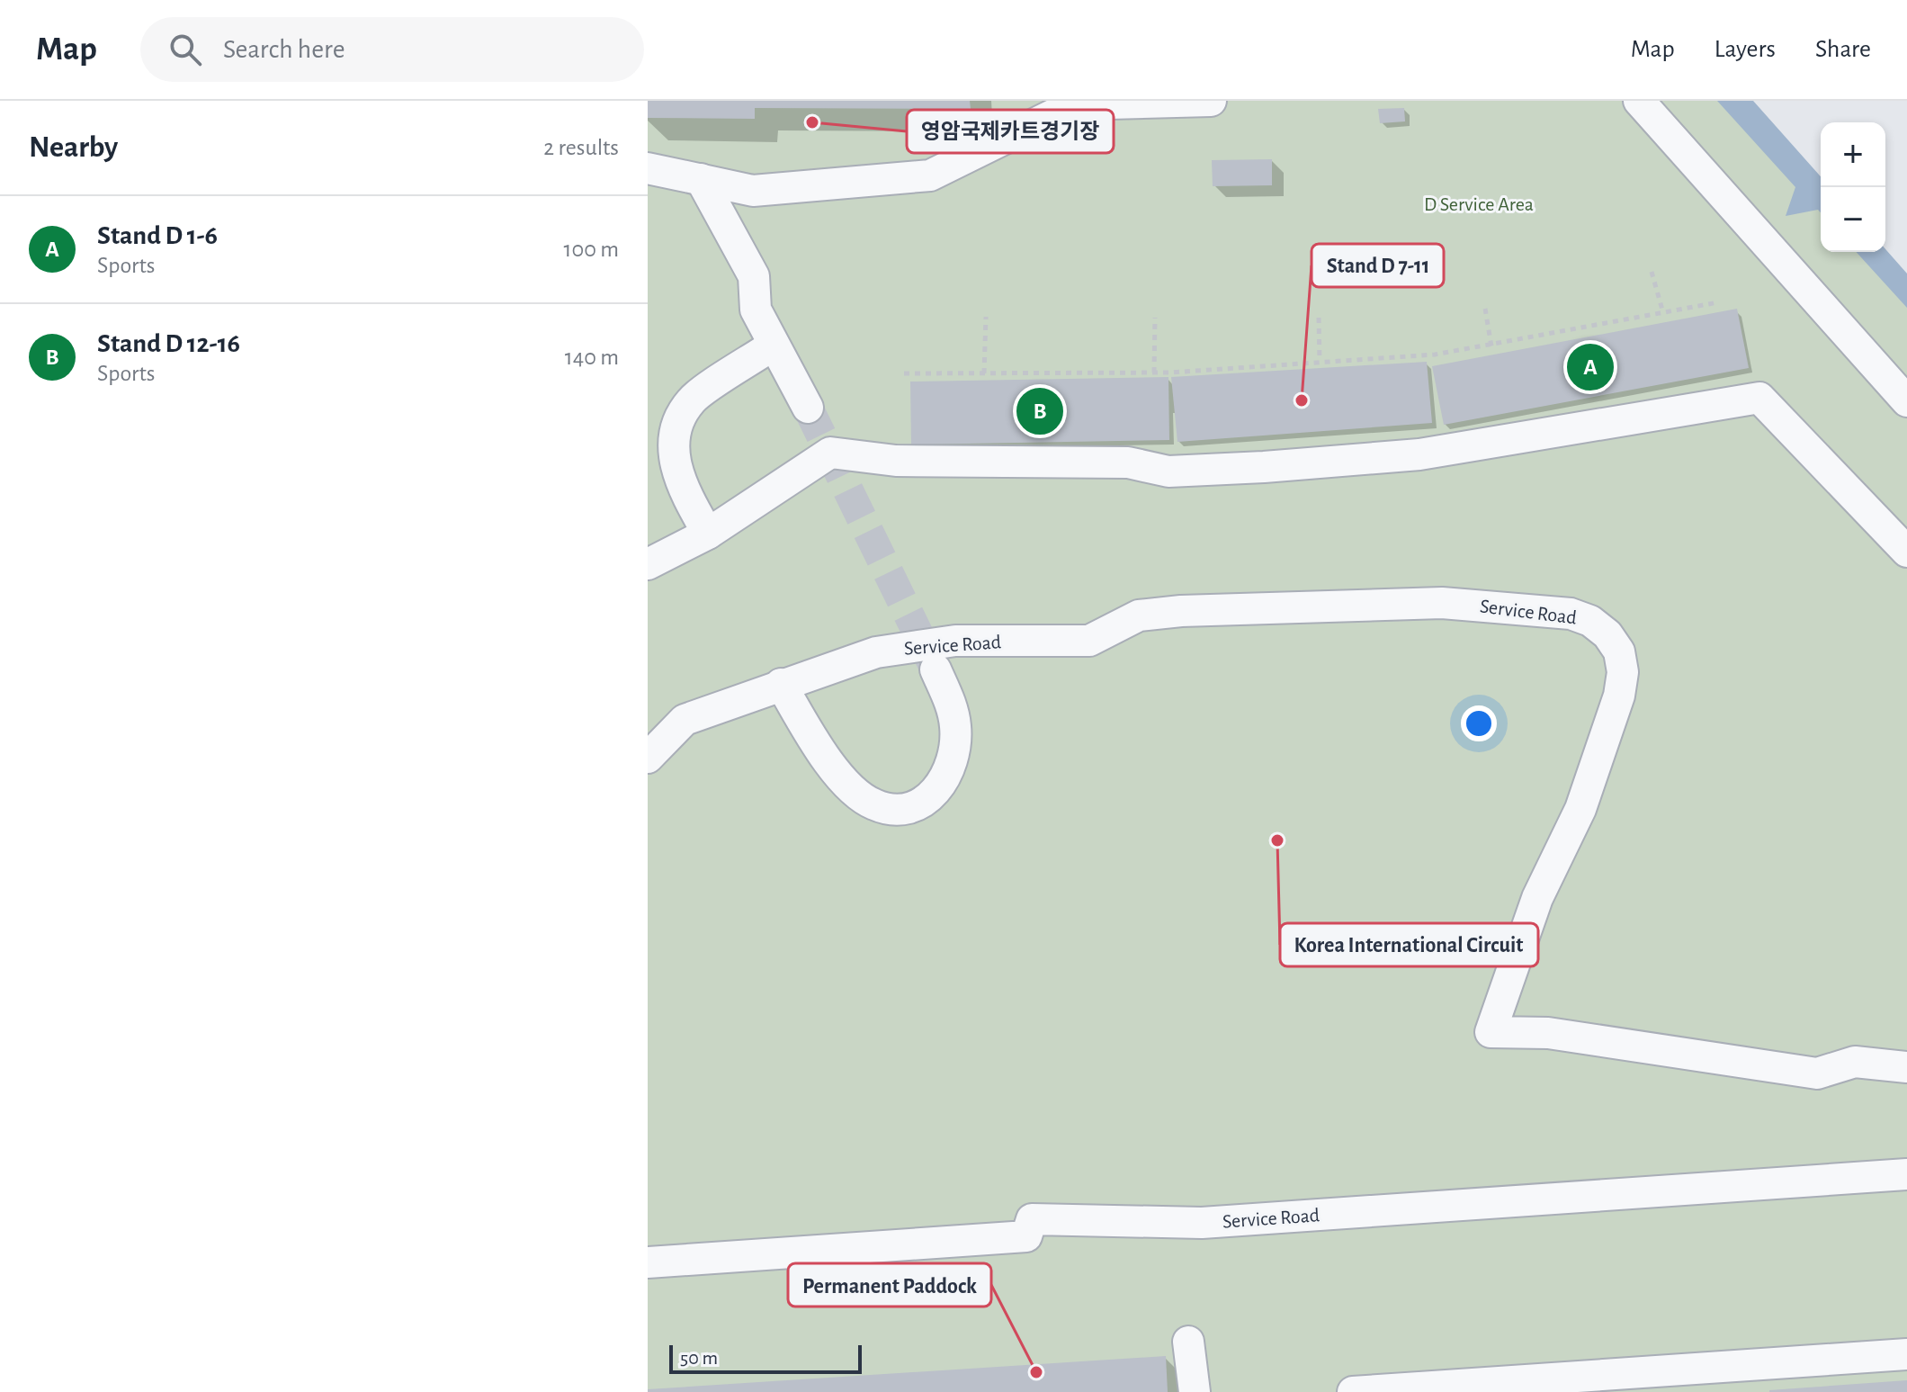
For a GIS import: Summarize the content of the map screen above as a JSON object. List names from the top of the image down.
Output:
{
  "streets": {
    "street": ["Service Road"]
  },
  "parks": ["D Service Area"],
  "places": [
    "영암국제카트경기장",
    "Stand D 7-11",
    "Korea International Circuit",
    "Permanent Paddock"
  ],
  "scale_bar": "50 m",
  "page": {
    "header": "Map",
    "search": "Search here",
    "nav": ["Map", "Layers", "Share"],
    "heading": ["Nearby", "2 results"],
    "map_buttons": ["+", "−"],
    "list": [
      {
        "mark": "A",
        "name": "Stand D 1-6",
        "note": "Sports",
        "value": "100 m"
      },
      {
        "mark": "B",
        "name": "Stand D 12-16",
        "note": "Sports",
        "value": "140 m"
      }
    ],
    "pins": ["A", "B"],
    "scale": "50 m"
  }
}
